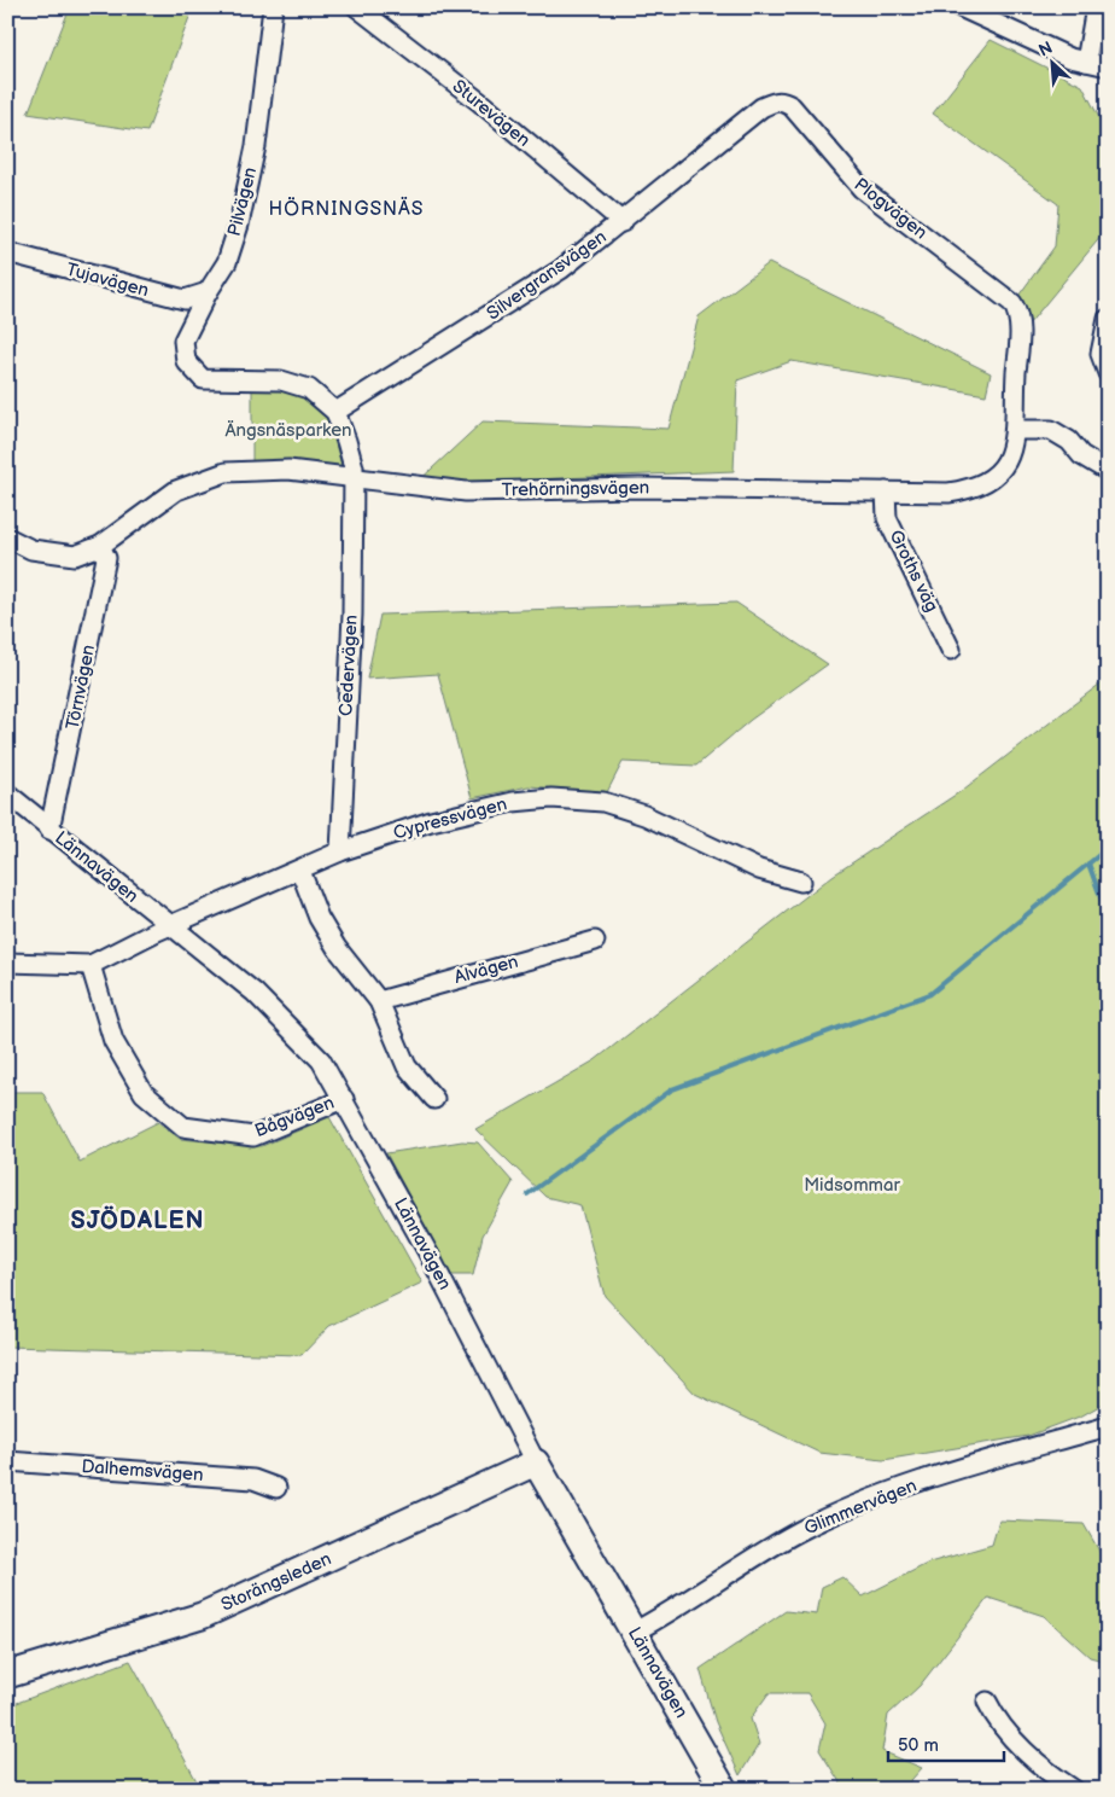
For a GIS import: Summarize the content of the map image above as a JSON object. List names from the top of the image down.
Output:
{
  "streets": {
    "main road": ["Lännavägen", "Storängsleden"],
    "street": [
      "Sturevägen",
      "Pilvägen",
      "Plogvägen",
      "Silvergransvägen",
      "Tujavägen",
      "Trehörningsvägen",
      "Groths väg",
      "Cedervägen",
      "Törnvägen",
      "Cypressvägen",
      "Alvägen",
      "Bågvägen",
      "Dalhemsvägen",
      "Glimmervägen"
    ]
  },
  "crossings": [
    ["Sturevägen", "Silvergransvägen"],
    ["Pilvägen", "Silvergransvägen"],
    ["Pilvägen", "Tujavägen"],
    ["Plogvägen", "Silvergransvägen"],
    ["Plogvägen", "Trehörningsvägen"],
    ["Trehörningsvägen", "Groths väg"],
    ["Trehörningsvägen", "Cedervägen"],
    ["Trehörningsvägen", "Törnvägen"],
    ["Cedervägen", "Cypressvägen"],
    ["Törnvägen", "Lännavägen"],
    ["Cypressvägen", "Lännavägen"],
    ["Cypressvägen", "Bågvägen"],
    ["Lännavägen", "Bågvägen"],
    ["Lännavägen", "Glimmervägen"],
    ["Lännavägen", "Storängsleden"]
  ],
  "districts": ["HÖRNINGSNÄS", "SJÖDALEN"],
  "parks": ["Ängsnäsparken", "Midsommar"],
  "scale_bar": "50 m",
  "north": "top left"
}
